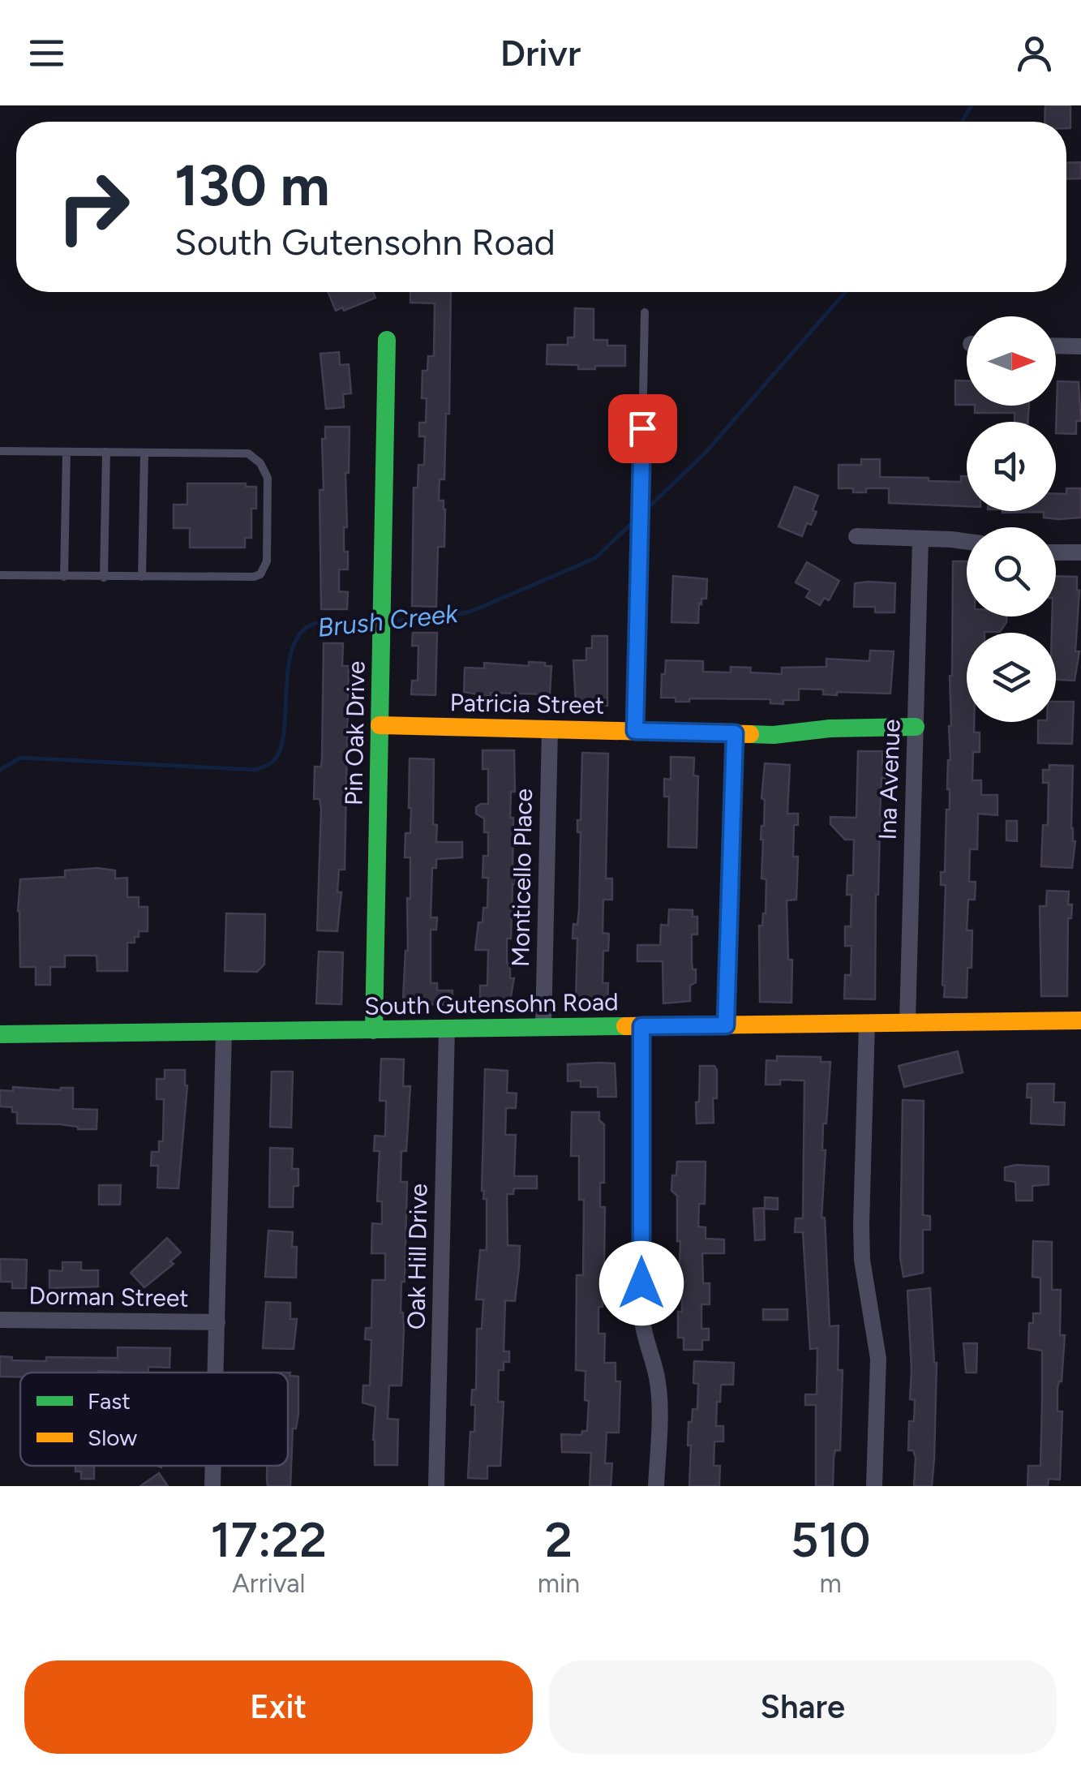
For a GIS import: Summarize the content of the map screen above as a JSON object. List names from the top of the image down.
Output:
{
  "streets": {
    "street": [
      "Patricia Street",
      "Pin Oak Drive",
      "Ina Avenue",
      "Monticello Place",
      "South Gutensohn Road",
      "Oak Hill Drive",
      "Dorman Street"
    ]
  },
  "crossings": [
    ["Patricia Street", "Pin Oak Drive"],
    ["Patricia Street", "Ina Avenue"],
    ["Patricia Street", "Monticello Place"],
    ["Pin Oak Drive", "South Gutensohn Road"],
    ["Ina Avenue", "South Gutensohn Road"],
    ["Monticello Place", "South Gutensohn Road"],
    ["South Gutensohn Road", "Oak Hill Drive"]
  ],
  "water": ["Brush Creek"],
  "legend": ["Fast", "Slow"],
  "north": "right",
  "page": {
    "header": "Drivr",
    "turn": ["130 m", "South Gutensohn Road"],
    "eta": [
      "17:22",
      "Arrival",
      "2",
      "min",
      "510",
      "m"
    ],
    "buttons": ["Exit", "Share"]
  }
}
